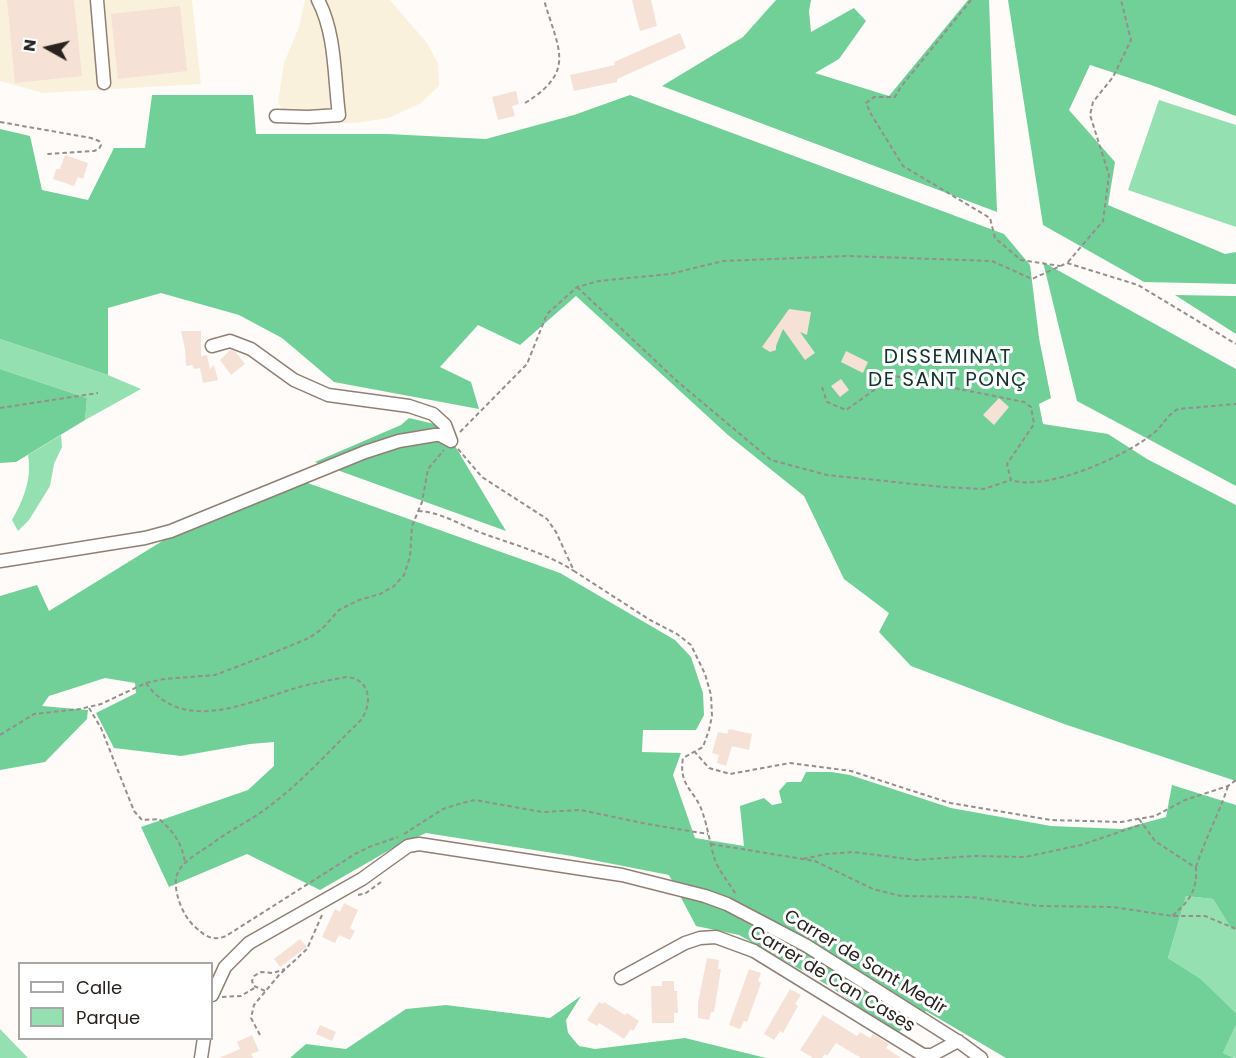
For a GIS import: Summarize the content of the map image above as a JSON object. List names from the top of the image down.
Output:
{
  "streets": {
    "street": ["Carrer de Sant Medir", "Carrer de Can Cases"]
  },
  "crossings": [
    ["Carrer de Sant Medir", "Carrer de Can Cases"]
  ],
  "districts": ["DISSEMINAT DE SANT PONÇ"],
  "legend": ["Calle", "Parque"],
  "north": "left"
}
